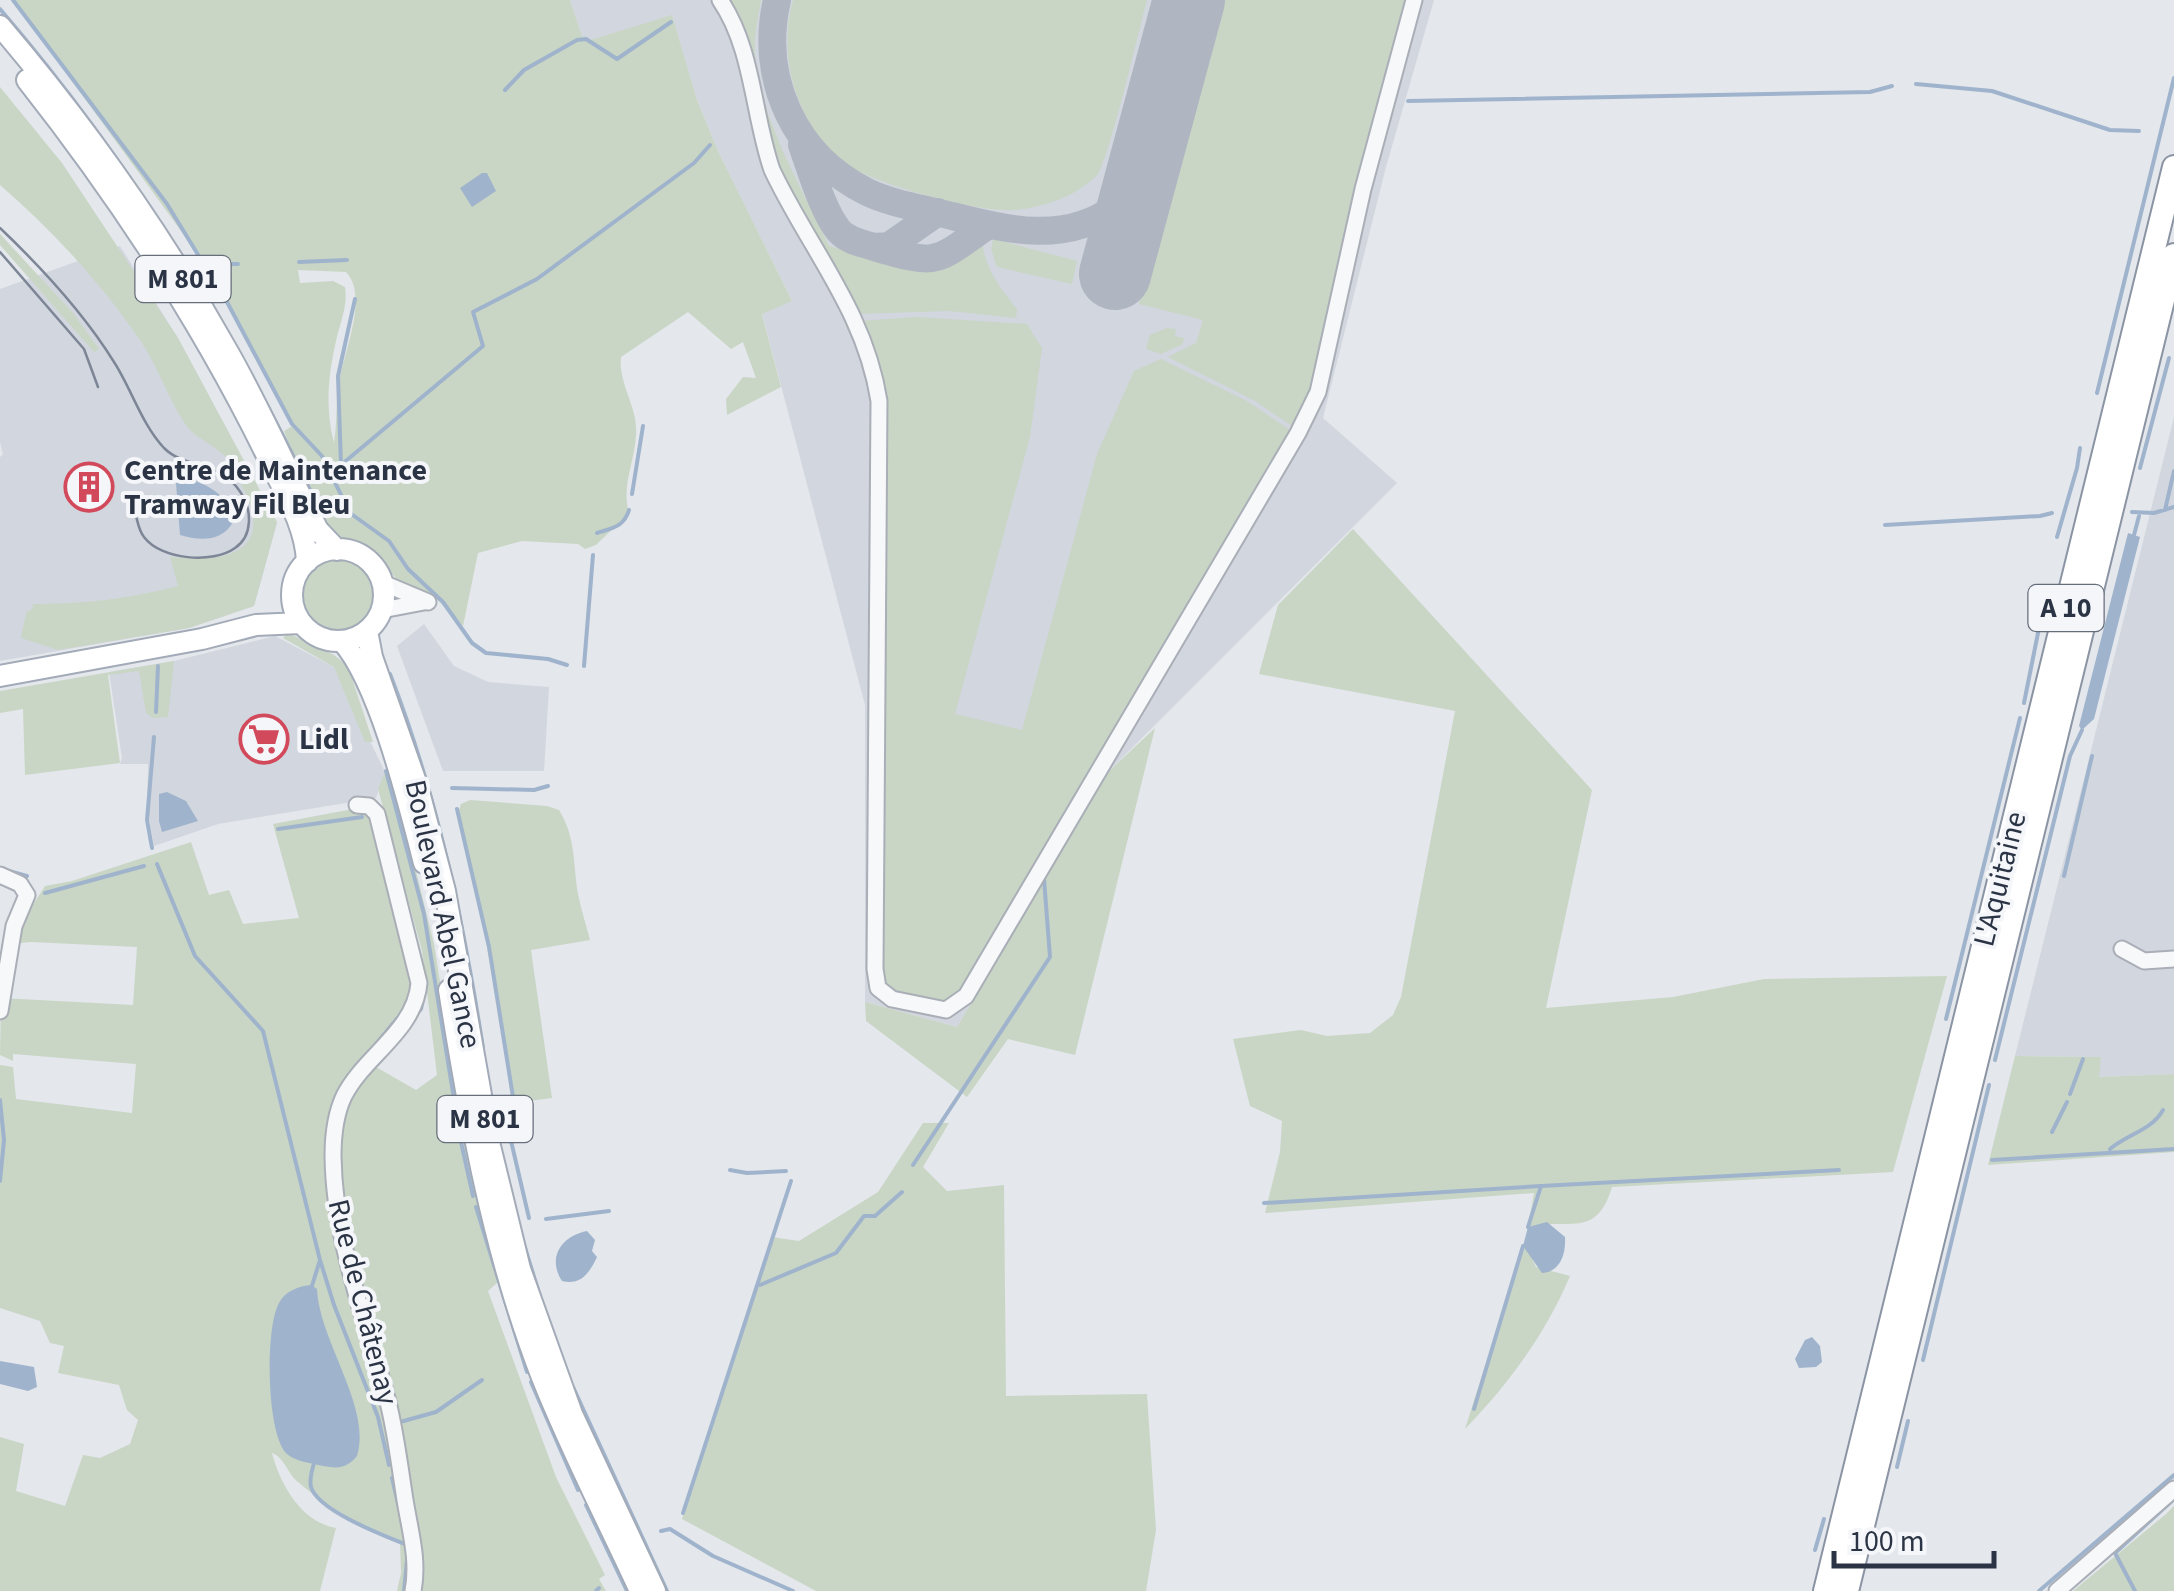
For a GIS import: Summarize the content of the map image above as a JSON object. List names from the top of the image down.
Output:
{
  "streets": {
    "highway": ["A 10", "L'Aquitaine"],
    "main road": ["M 801", "Boulevard Abel Gance"],
    "street": ["Rue de Châtenay"]
  },
  "crossings": [
    ["M 801", "Boulevard Abel Gance"]
  ],
  "places": {
    "building": ["Centre de Maintenance Tramway Fil Bleu"],
    "supermarket": ["Lidl"]
  },
  "scale_bar": "100 m"
}
